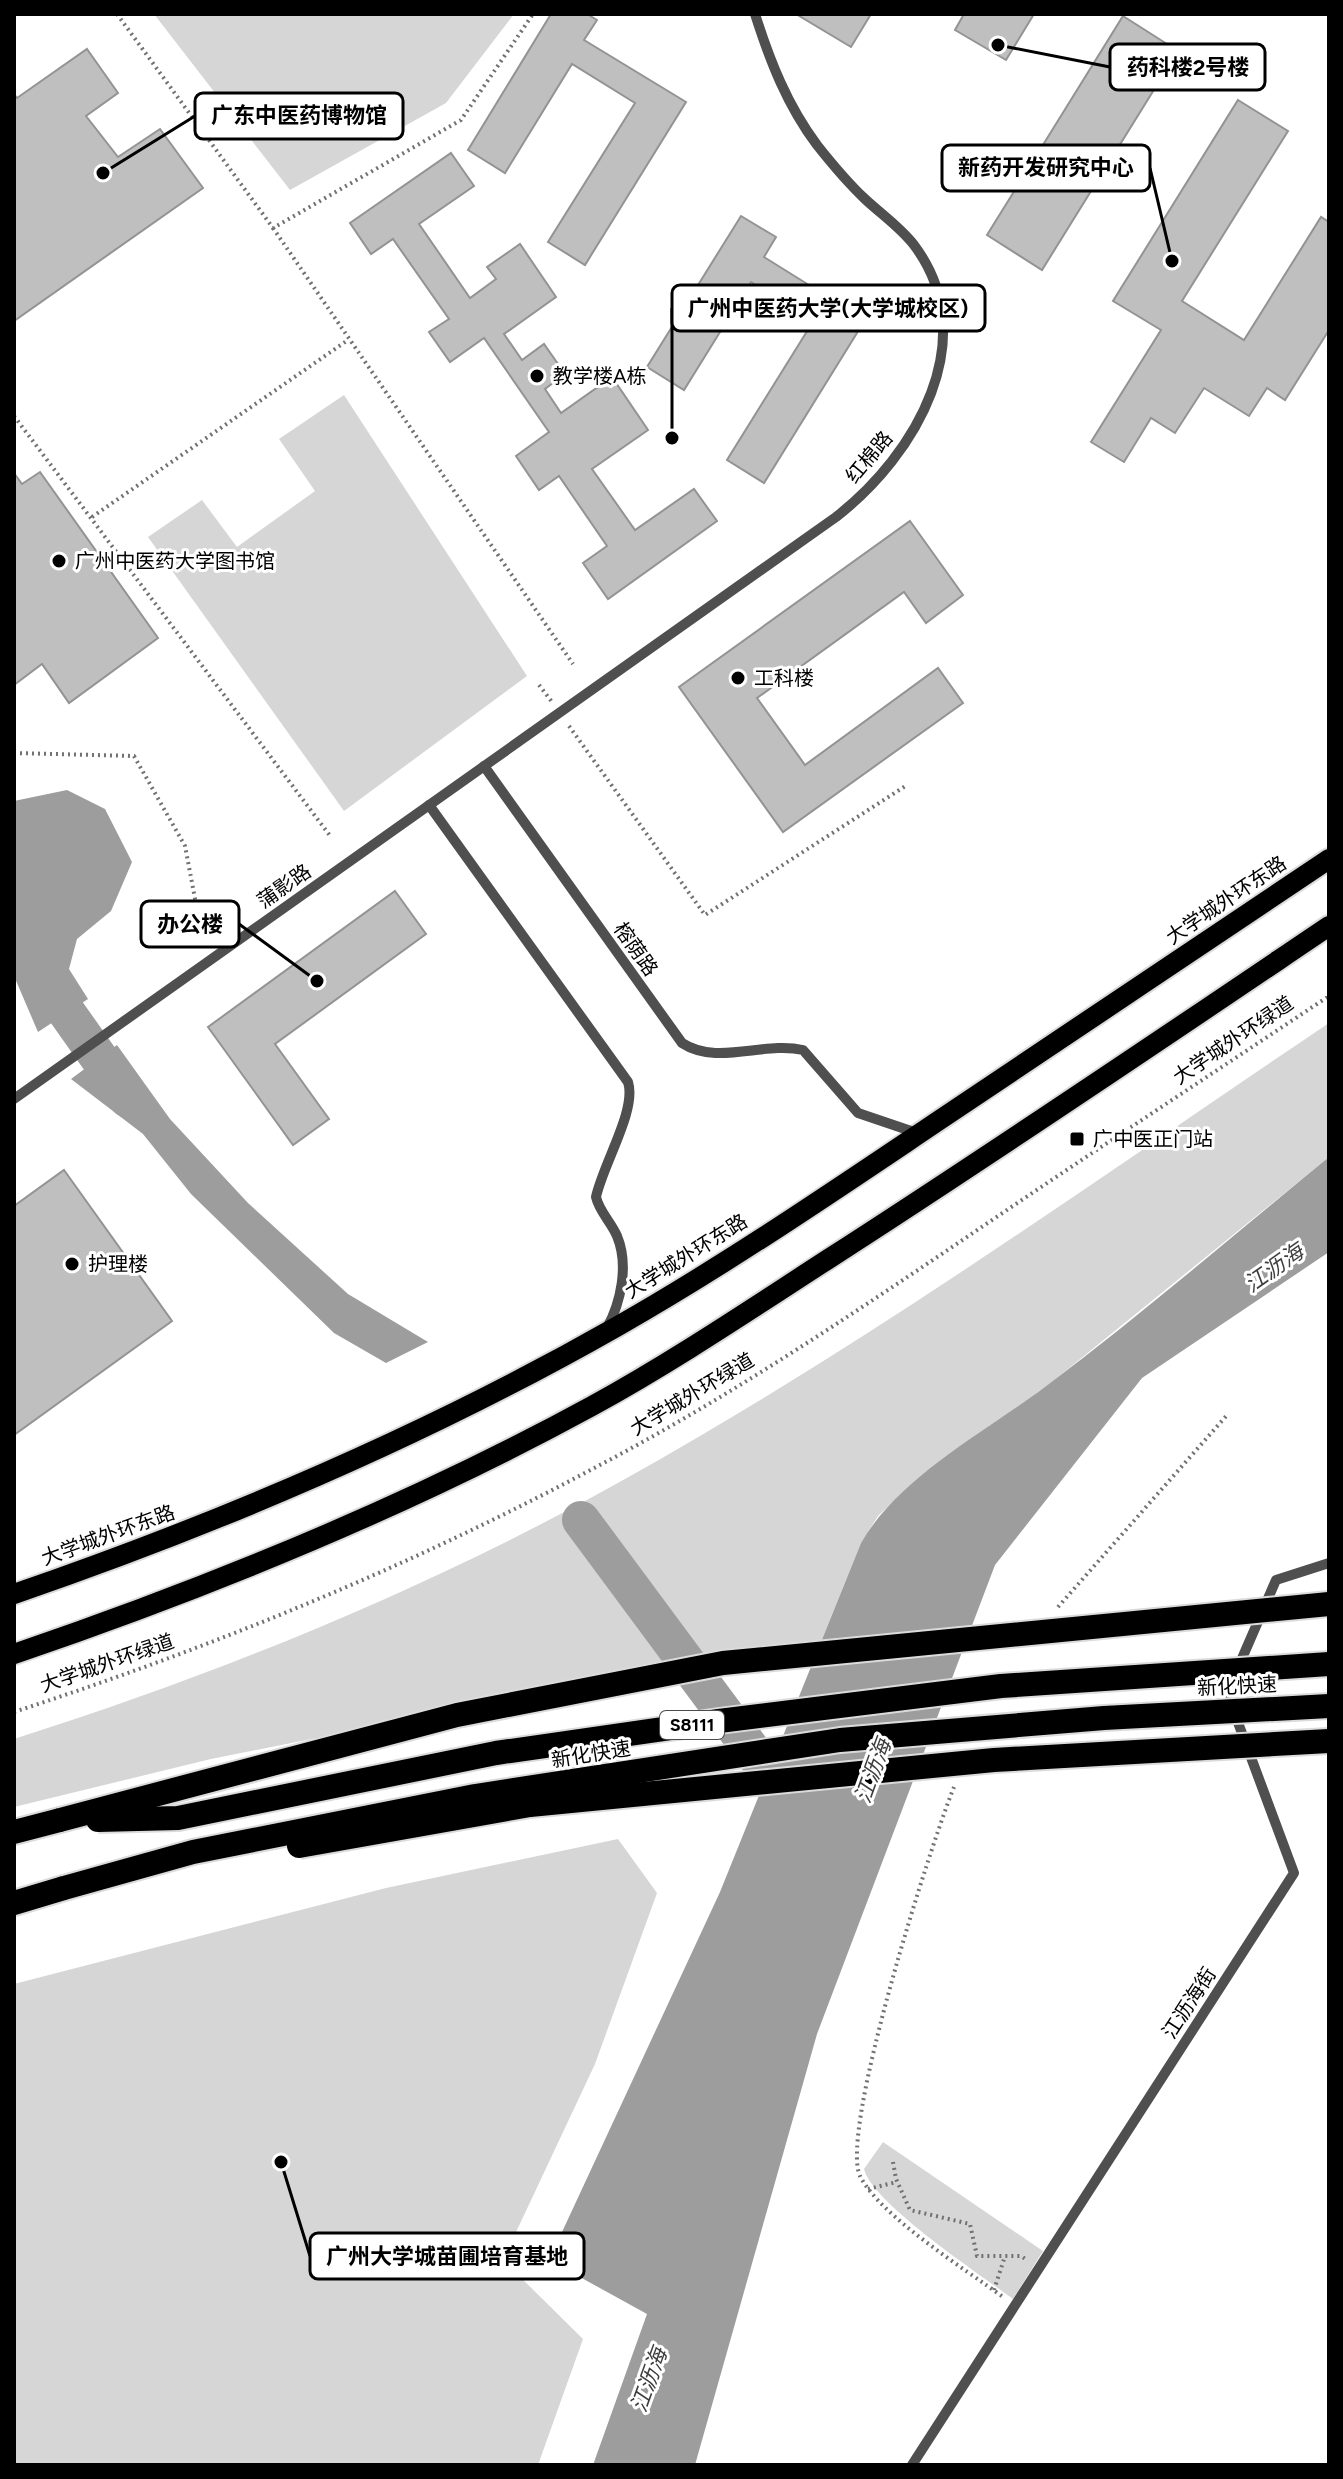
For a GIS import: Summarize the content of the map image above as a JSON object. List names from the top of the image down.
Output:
{
  "streets": {
    "highway": ["新化快速", "S8111"],
    "main road": ["大学城外环东路"],
    "lane": [
      "红棉路",
      "蒲影路",
      "榕荫路",
      "江沥海街"
    ],
    "path": ["大学城外环绿道"]
  },
  "crossings": [
    ["红棉路", "蒲影路"],
    ["红棉路", "榕荫路"],
    ["大学城外环东路", "榕荫路"]
  ],
  "water": ["江沥海"],
  "places": {
    "other": [
      "药科楼2号楼",
      "广东中医药博物馆",
      "新药开发研究中心",
      "教学楼A栋",
      "广州中医药大学(大学城校区)",
      "广州中医药大学图书馆",
      "工科楼",
      "办公楼",
      "护理楼",
      "广州大学城苗圃培育基地"
    ],
    "transit": ["广中医正门站"]
  }
}
